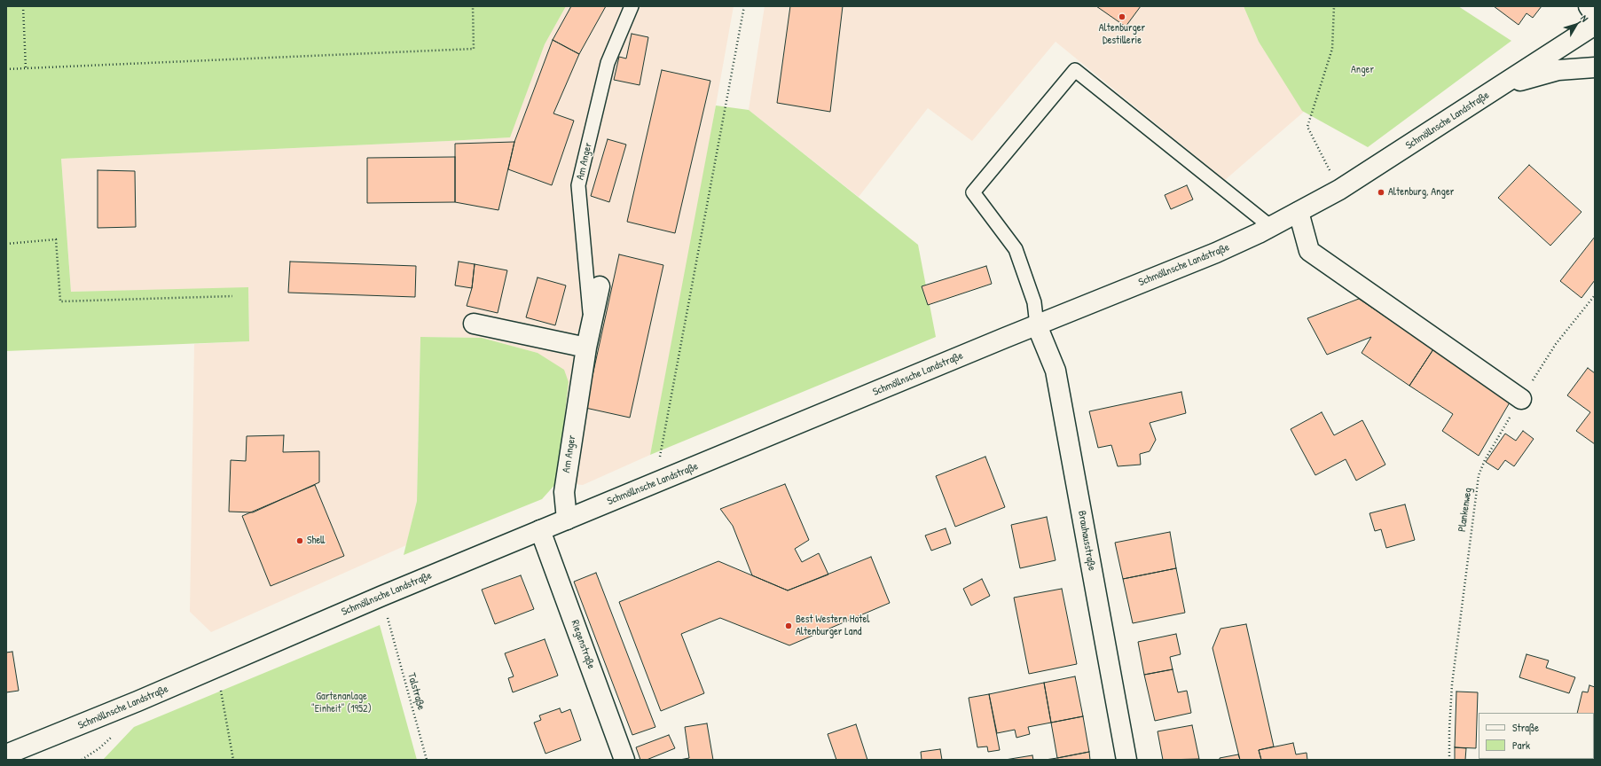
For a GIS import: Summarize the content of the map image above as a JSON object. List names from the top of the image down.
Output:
{
  "streets": {
    "main road": [
      "Schmöllnsche Landstraße",
      "Am Anger",
      "Brauhausstraße",
      "Riegenstraße"
    ],
    "path": ["Plankenweg", "Talstraße"]
  },
  "crossings": [
    ["Schmöllnsche Landstraße", "Am Anger"],
    ["Schmöllnsche Landstraße", "Brauhausstraße"],
    ["Schmöllnsche Landstraße", "Riegenstraße"]
  ],
  "parks": ["Anger", "Gartenanlage \"Einheit\" (1952)"],
  "places": [
    "Altenburger Destillerie",
    "Altenburg, Anger",
    "Shell",
    "Best Western Hotel Altenburger Land"
  ],
  "legend": ["Straße", "Park"],
  "north": "top right"
}
